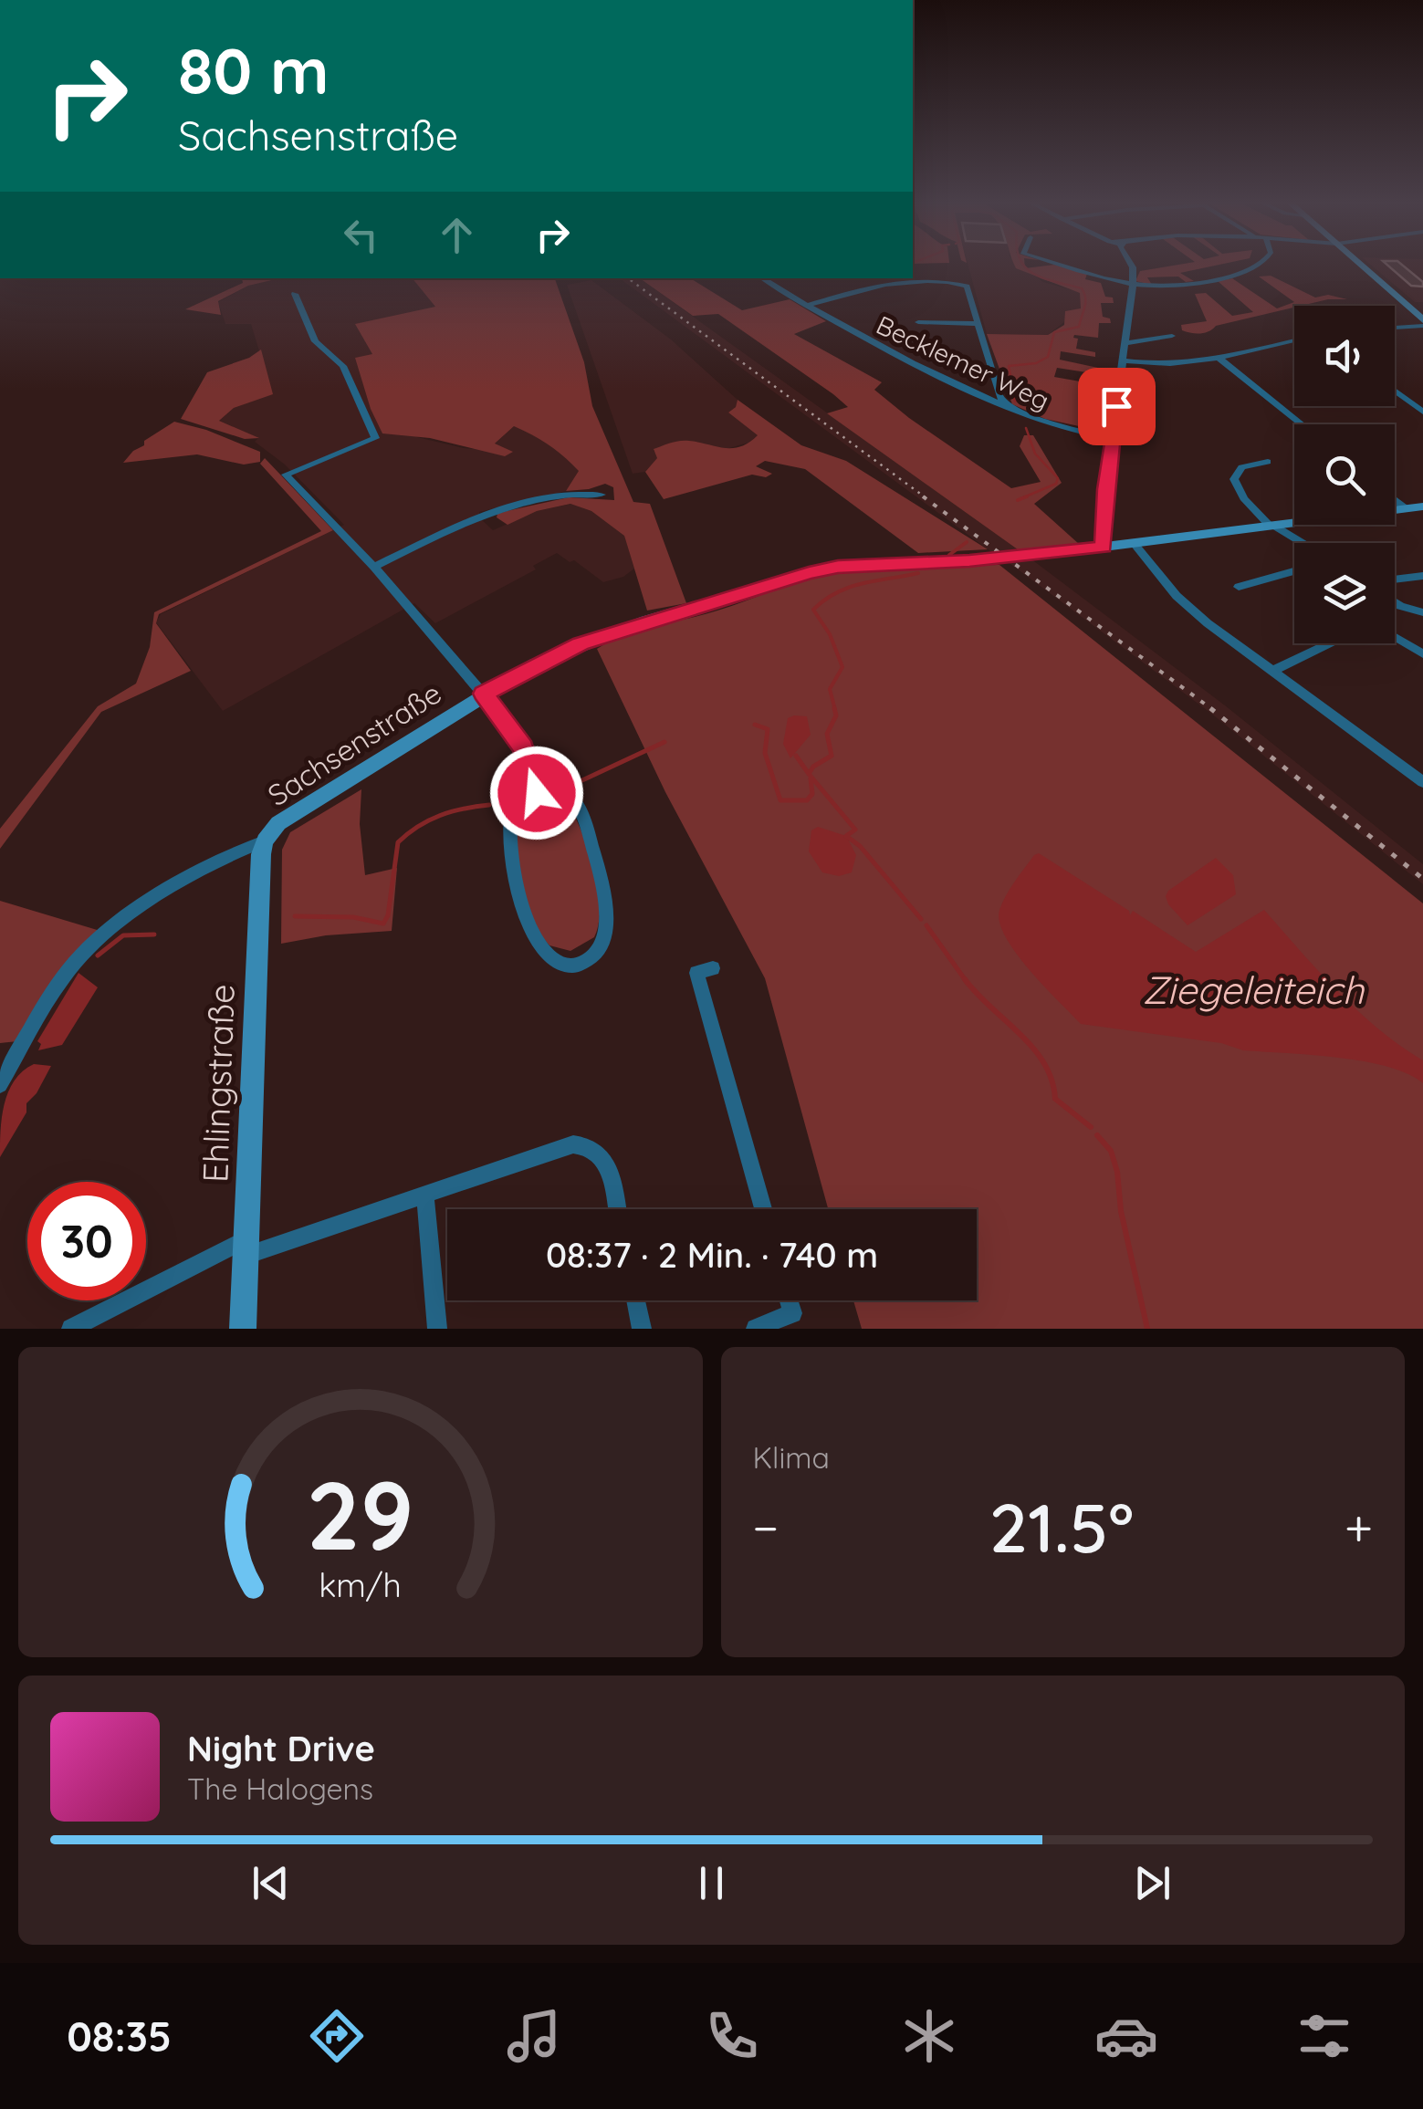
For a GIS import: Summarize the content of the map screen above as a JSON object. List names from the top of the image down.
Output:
{
  "streets": {
    "street": ["Becklemer Weg", "Sachsenstraße", "Ehlingstraße"]
  },
  "crossings": [
    ["Sachsenstraße", "Ehlingstraße"]
  ],
  "water": ["Ziegeleiteich"],
  "page": {
    "turn": ["80 m", "Sachsenstraße"],
    "limit": "30",
    "trip": "08:37 · 2 Min. · 740 m",
    "tile": "Klima",
    "heat": ["−", "21.5°", "+"],
    "song": ["Night Drive", "The Halogens"],
    "tabs": "08:35",
    "gauge": ["29", "km/h"]
  }
}
